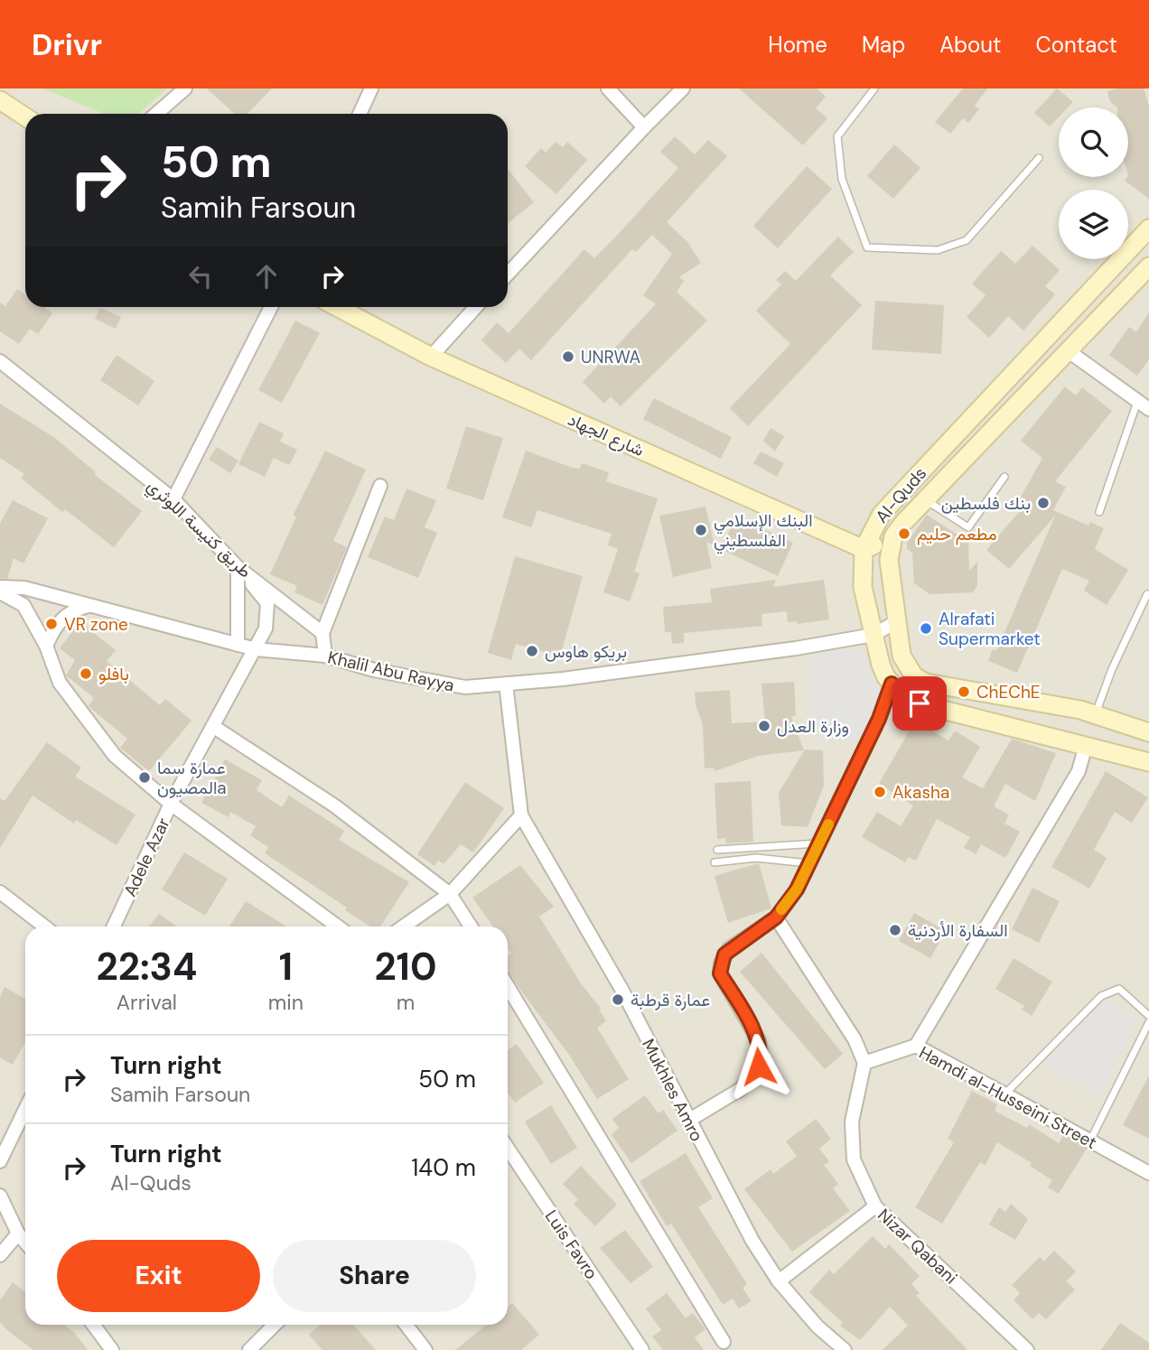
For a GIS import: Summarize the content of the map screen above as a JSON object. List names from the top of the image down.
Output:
{
  "streets": {
    "street": [
      "شارع الجهاد",
      "Al-Quds",
      "طريق كنيسة اللوثري",
      "Khalil Abu Rayya",
      "Adele Azar",
      "Mukhles Amro",
      "Hamdi al-Husseini Street",
      "Luis Favro",
      "Nizar Qabani"
    ]
  },
  "crossings": [
    ["شارع الجهاد", "Al-Quds"],
    ["Al-Quds", "Khalil Abu Rayya"],
    ["طريق كنيسة اللوثري", "Adele Azar"],
    ["Khalil Abu Rayya", "Adele Azar"],
    ["Hamdi al-Husseini Street", "Nizar Qabani"]
  ],
  "places": [
    "UNRWA",
    "بنك فلسطين",
    "البنك الإسلامي الفلسطيني",
    "مطعم حليم",
    "VR zone",
    "Alrafati Supermarket",
    "بريكو هاوس",
    "بافلو",
    "ChEChE",
    "وزارة العدل",
    "عمارة سما المصيونa",
    "Akasha",
    "السفارة الأردنية",
    "عمارة قرطبة"
  ],
  "page": {
    "header": "Drivr",
    "nav": [
      "Home",
      "Map",
      "About",
      "Contact"
    ],
    "turn": ["50 m", "Samih Farsoun"],
    "eta": [
      "22:34",
      "Arrival",
      "1",
      "min",
      "210",
      "m"
    ],
    "list": [
      {
        "name": "Turn right",
        "note": "Samih Farsoun",
        "value": "50 m"
      },
      {
        "name": "Turn right",
        "note": "Al-Quds",
        "value": "140 m"
      }
    ],
    "buttons": ["Exit", "Share"]
  }
}
